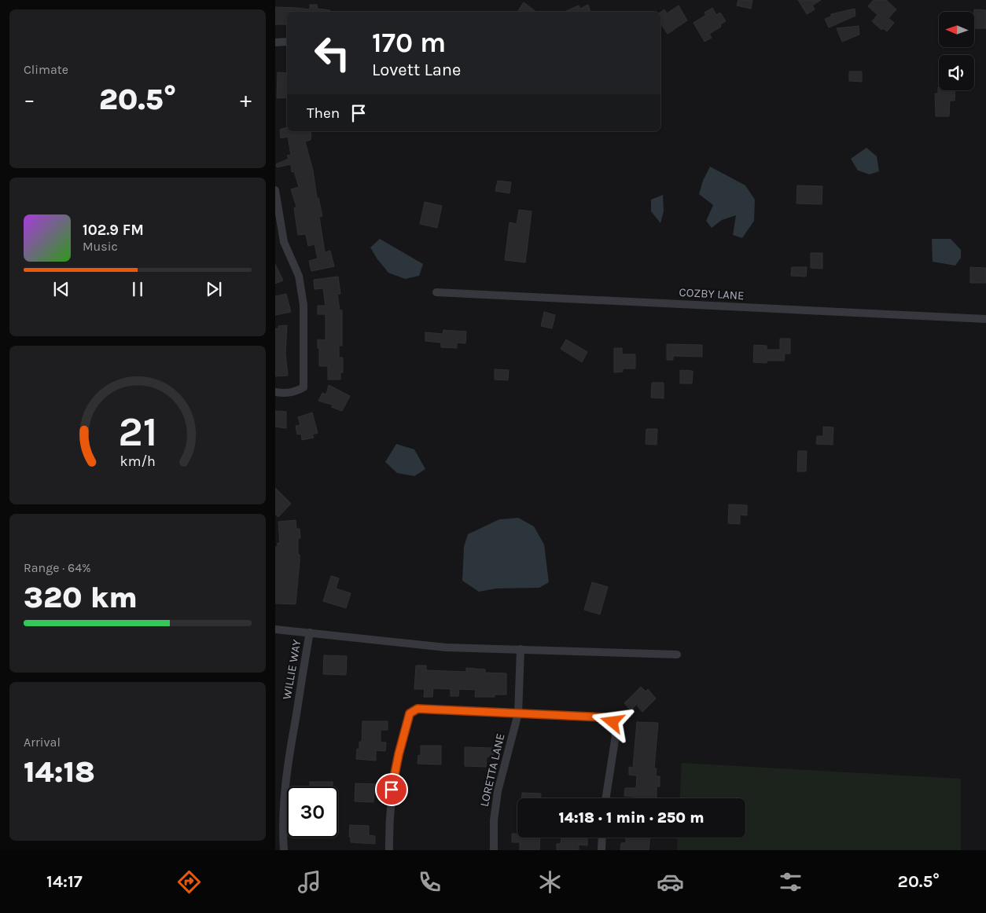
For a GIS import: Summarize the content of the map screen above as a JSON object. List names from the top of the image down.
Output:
{
  "streets": {
    "street": ["COZBY LANE", "WILLIE WAY", "LORETTA LANE"]
  },
  "north": "left",
  "page": {
    "tile": [
      "Climate",
      ["Range · 64%", "320 km"],
      ["Arrival", "14:18"]
    ],
    "turn": ["170 m", "Lovett Lane"],
    "heat": ["−", "20.5°", "+"],
    "then": "Then",
    "song": ["102.9 FM", "Music"],
    "limit": "30",
    "trip": "14:18 · 1 min · 250 m",
    "tabs": ["14:17", "20.5°"],
    "gauge": ["21", "km/h"]
  }
}
